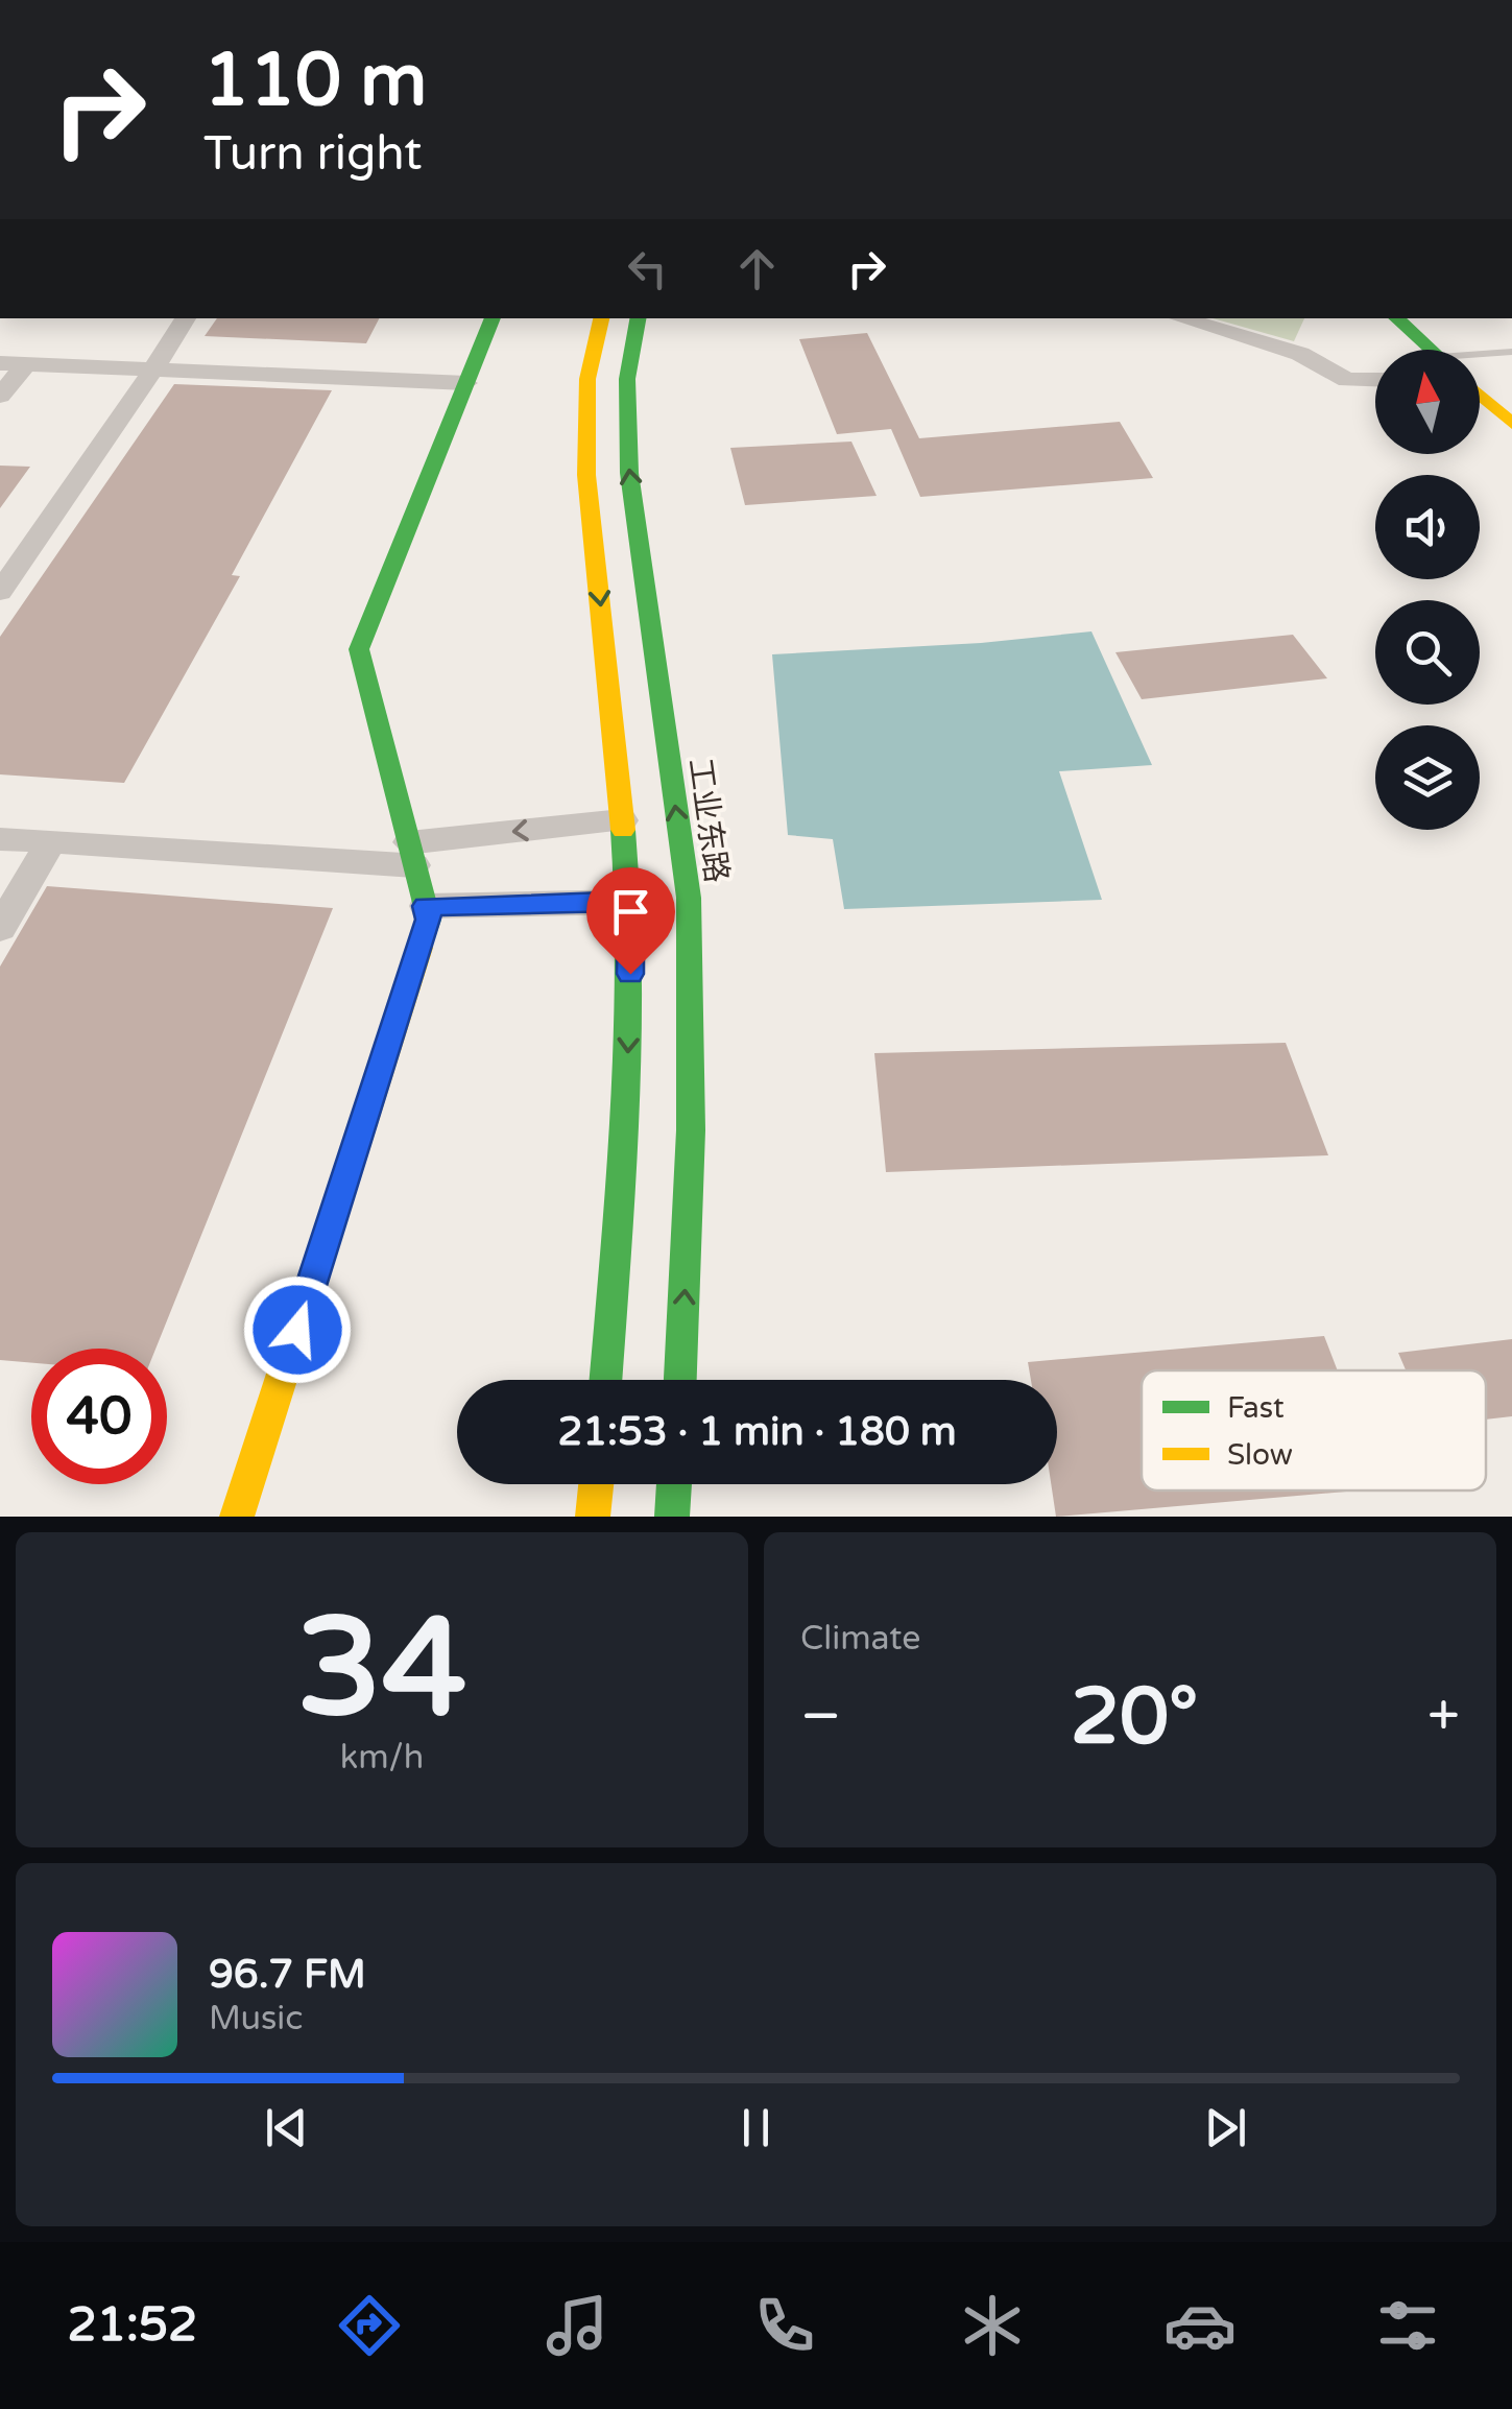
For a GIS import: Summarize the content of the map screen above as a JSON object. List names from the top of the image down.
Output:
{
  "streets": {
    "main road": ["工业东路"]
  },
  "legend": ["Fast", "Slow"],
  "north": "top",
  "page": {
    "turn": ["110 m", "Turn right"],
    "limit": "40",
    "trip": "21:53 · 1 min · 180 m",
    "tile": [
      ["34", "km/h"],
      "Climate"
    ],
    "heat": ["−", "20°", "+"],
    "song": ["96.7 FM", "Music"],
    "tabs": "21:52"
  }
}
